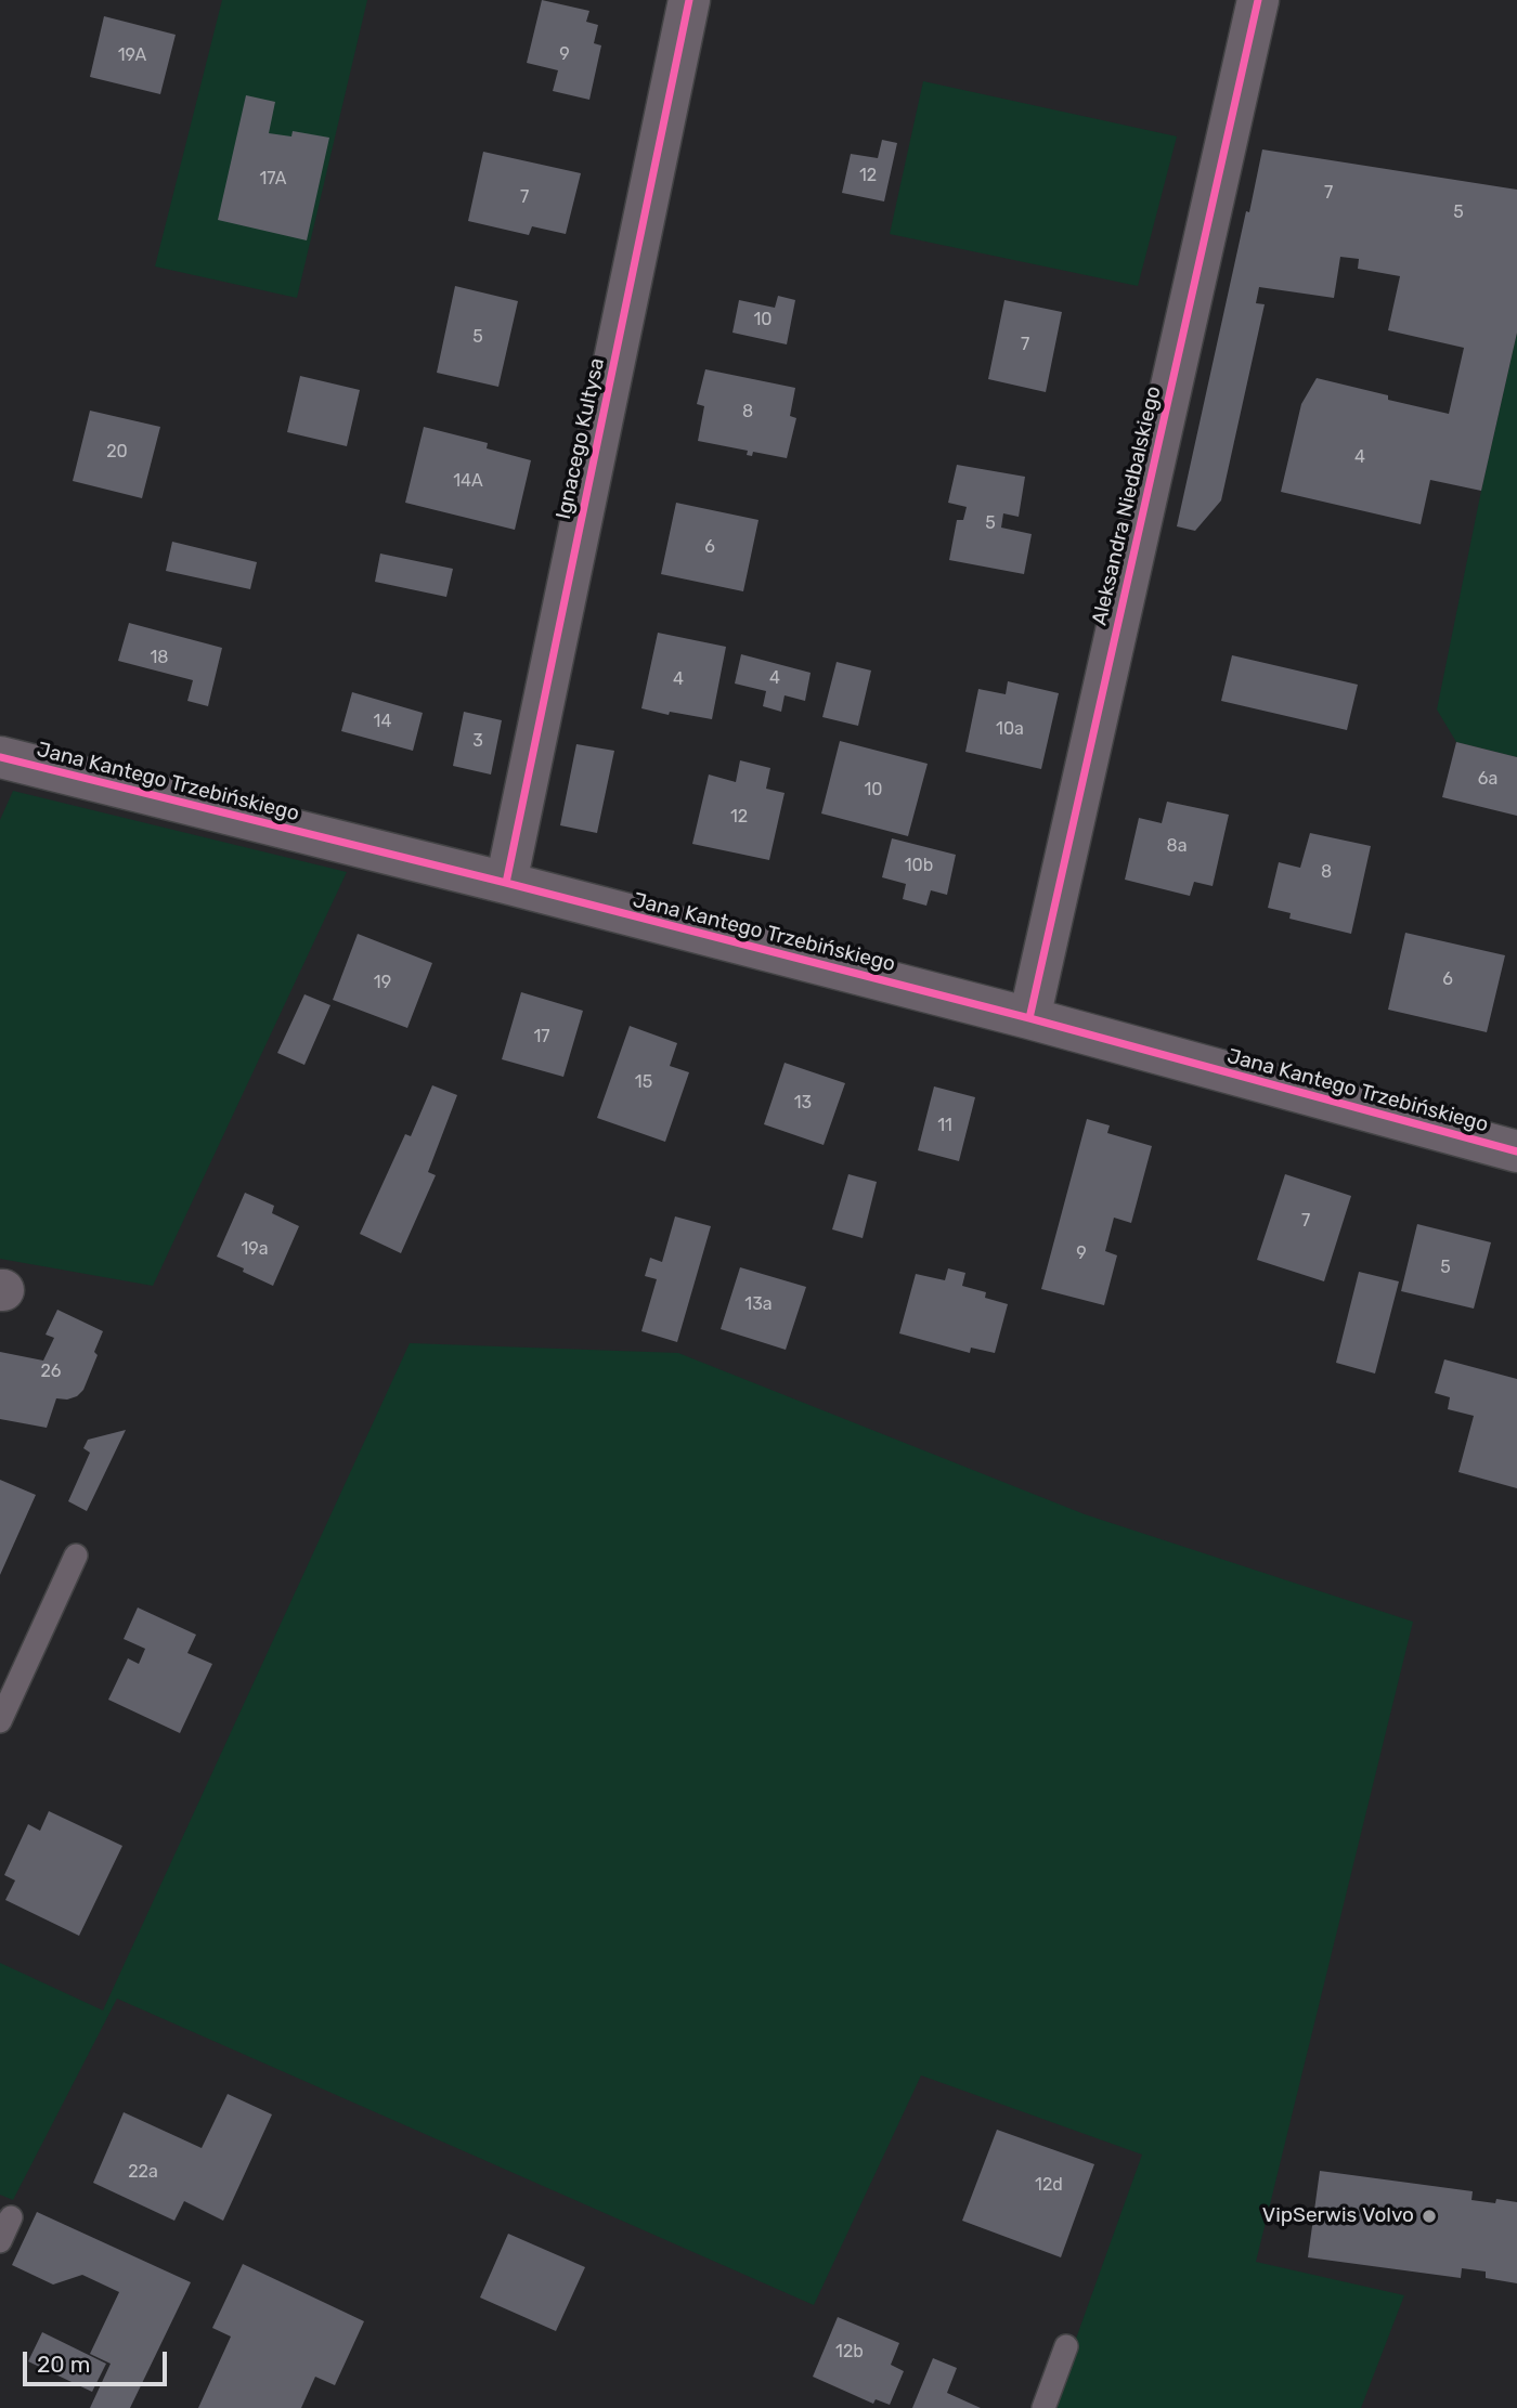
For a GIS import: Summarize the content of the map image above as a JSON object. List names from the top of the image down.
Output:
{
  "streets": {
    "street": ["Ignacego Kultysa", "Aleksandra Niedbalskiego", "Jana Kantego Trzebińskiego"]
  },
  "crossings": [
    ["Ignacego Kultysa", "Jana Kantego Trzebińskiego"],
    ["Aleksandra Niedbalskiego", "Jana Kantego Trzebińskiego"]
  ],
  "places": ["VipSerwis Volvo"],
  "house_numbers": [
    "9",
    "19A",
    "12",
    "17A",
    "7",
    "7",
    "5",
    "10",
    "5",
    "7",
    "8",
    "20",
    "4",
    "14A",
    "5",
    "6",
    "18",
    "4",
    "4",
    "14",
    "10a",
    "3",
    "6a",
    "10",
    "12",
    "8a",
    "10b",
    "8",
    "6",
    "19",
    "17",
    "15",
    "13",
    "11",
    "7",
    "19a",
    "9",
    "5",
    "13a",
    "26",
    "22a",
    "12d",
    "12b"
  ],
  "scale_bar": "20 m"
}
